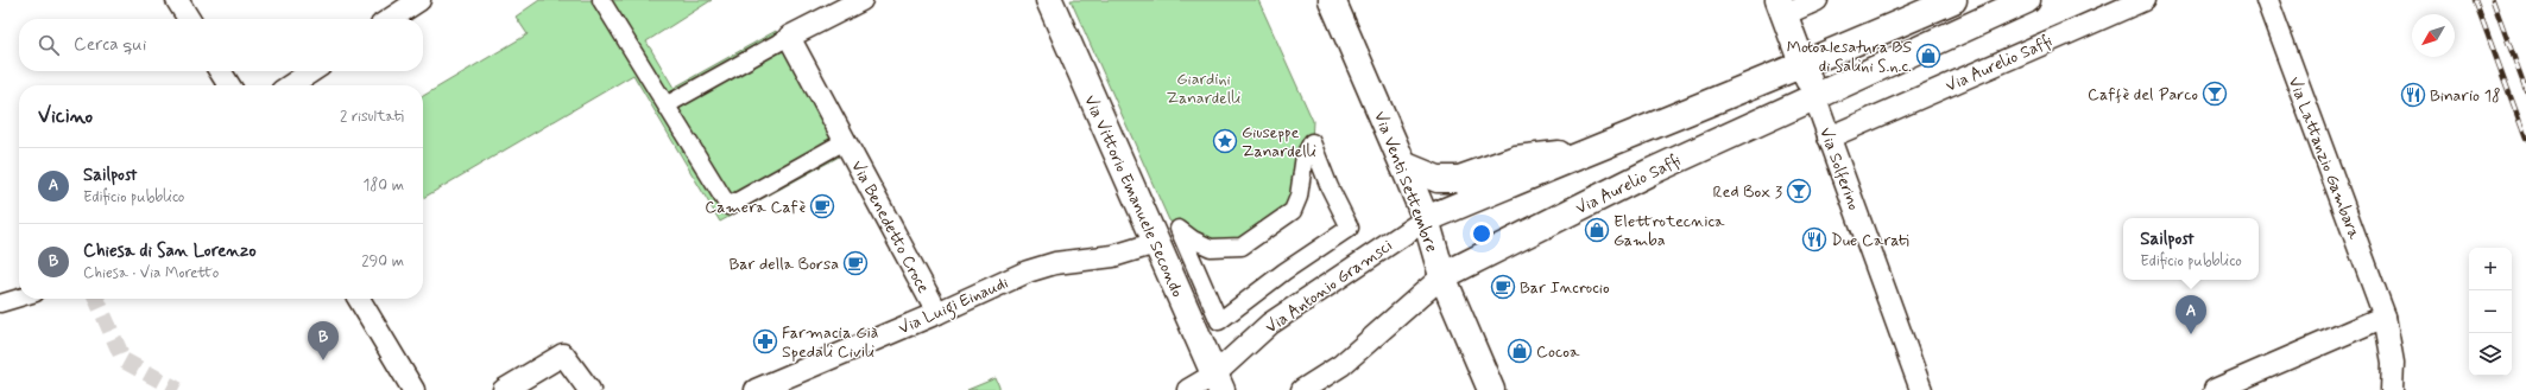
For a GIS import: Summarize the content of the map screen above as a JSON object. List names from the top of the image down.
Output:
{
  "streets": {
    "street": [
      "Via Aurelio Saffi",
      "Via Lattanzio Gambara",
      "Via Solferino",
      "Via Venti Settembre",
      "Via Vittorio Emanuele Secondo",
      "Via Benedetto Croce",
      "Via Antonio Gramsci",
      "Via Luigi Einaudi"
    ]
  },
  "crossings": [
    ["Via Aurelio Saffi", "Via Solferino"],
    ["Via Aurelio Saffi", "Via Venti Settembre"],
    ["Via Venti Settembre", "Via Antonio Gramsci"],
    ["Via Vittorio Emanuele Secondo", "Via Antonio Gramsci"],
    ["Via Vittorio Emanuele Secondo", "Via Luigi Einaudi"],
    ["Via Benedetto Croce", "Via Luigi Einaudi"]
  ],
  "parks": ["Giardini Zanardelli"],
  "places": {
    "shop": ["Motoalesatura BS di Salini S.n.c.", "Elettrotecnica Gamba", "Cocoa"],
    "bar": ["Caffè del Parco", "Red Box 3"],
    "restaurant": ["Binario 18", "Due Carati"],
    "place": ["Giuseppe Zanardelli"],
    "cafe": ["Camera Cafè", "Bar della Borsa", "Bar Incrocio"],
    "pharmacy": ["Farmacia Già Spedali Civili"]
  },
  "north": "bottom left",
  "page": {
    "search": "Cerca qui",
    "heading": ["Vicino", "2 risultati"],
    "list": [
      {
        "mark": "A",
        "name": "Sailpost",
        "note": "Edificio pubblico",
        "value": "180 m"
      },
      {
        "mark": "B",
        "name": "Chiesa di San Lorenzo",
        "note": "Chiesa · Via Moretto",
        "value": "290 m"
      }
    ],
    "popup": ["Sailpost", "Edificio pubblico"],
    "map_buttons": ["+", "−"],
    "pins": ["A", "B"]
  }
}
